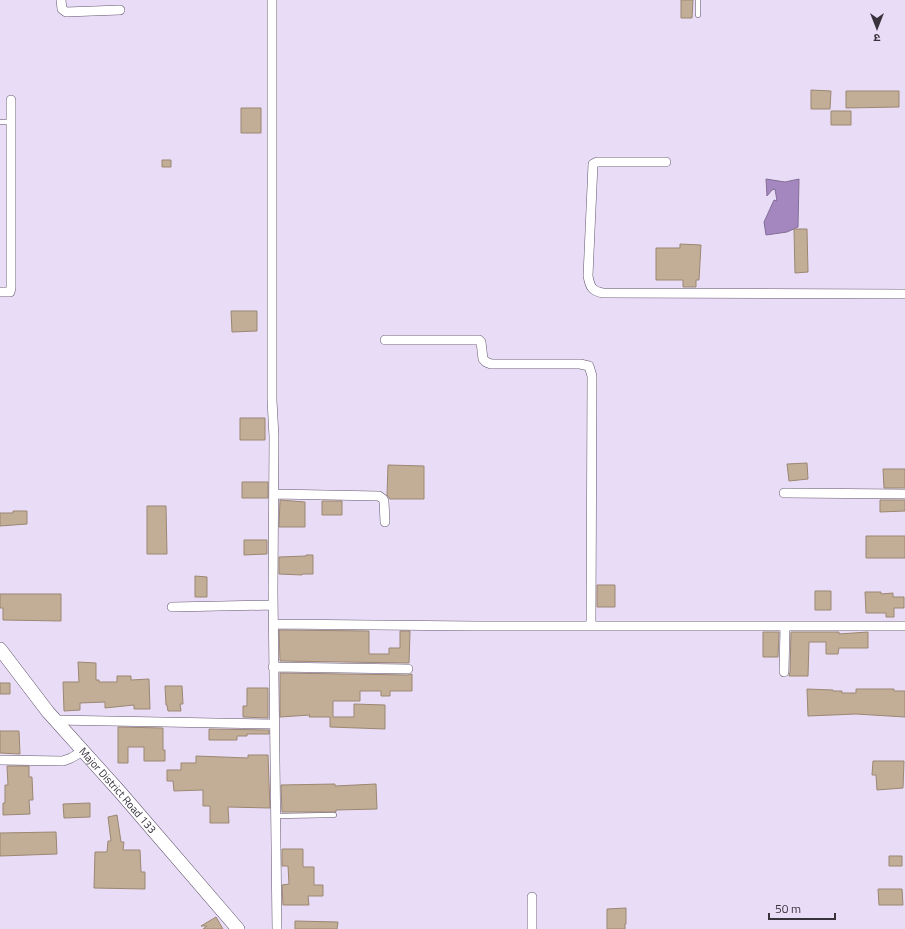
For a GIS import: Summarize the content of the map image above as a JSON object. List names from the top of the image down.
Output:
{
  "streets": {
    "main road": ["Major District Road 133"]
  },
  "scale_bar": "50 m",
  "north": "bottom"
}
